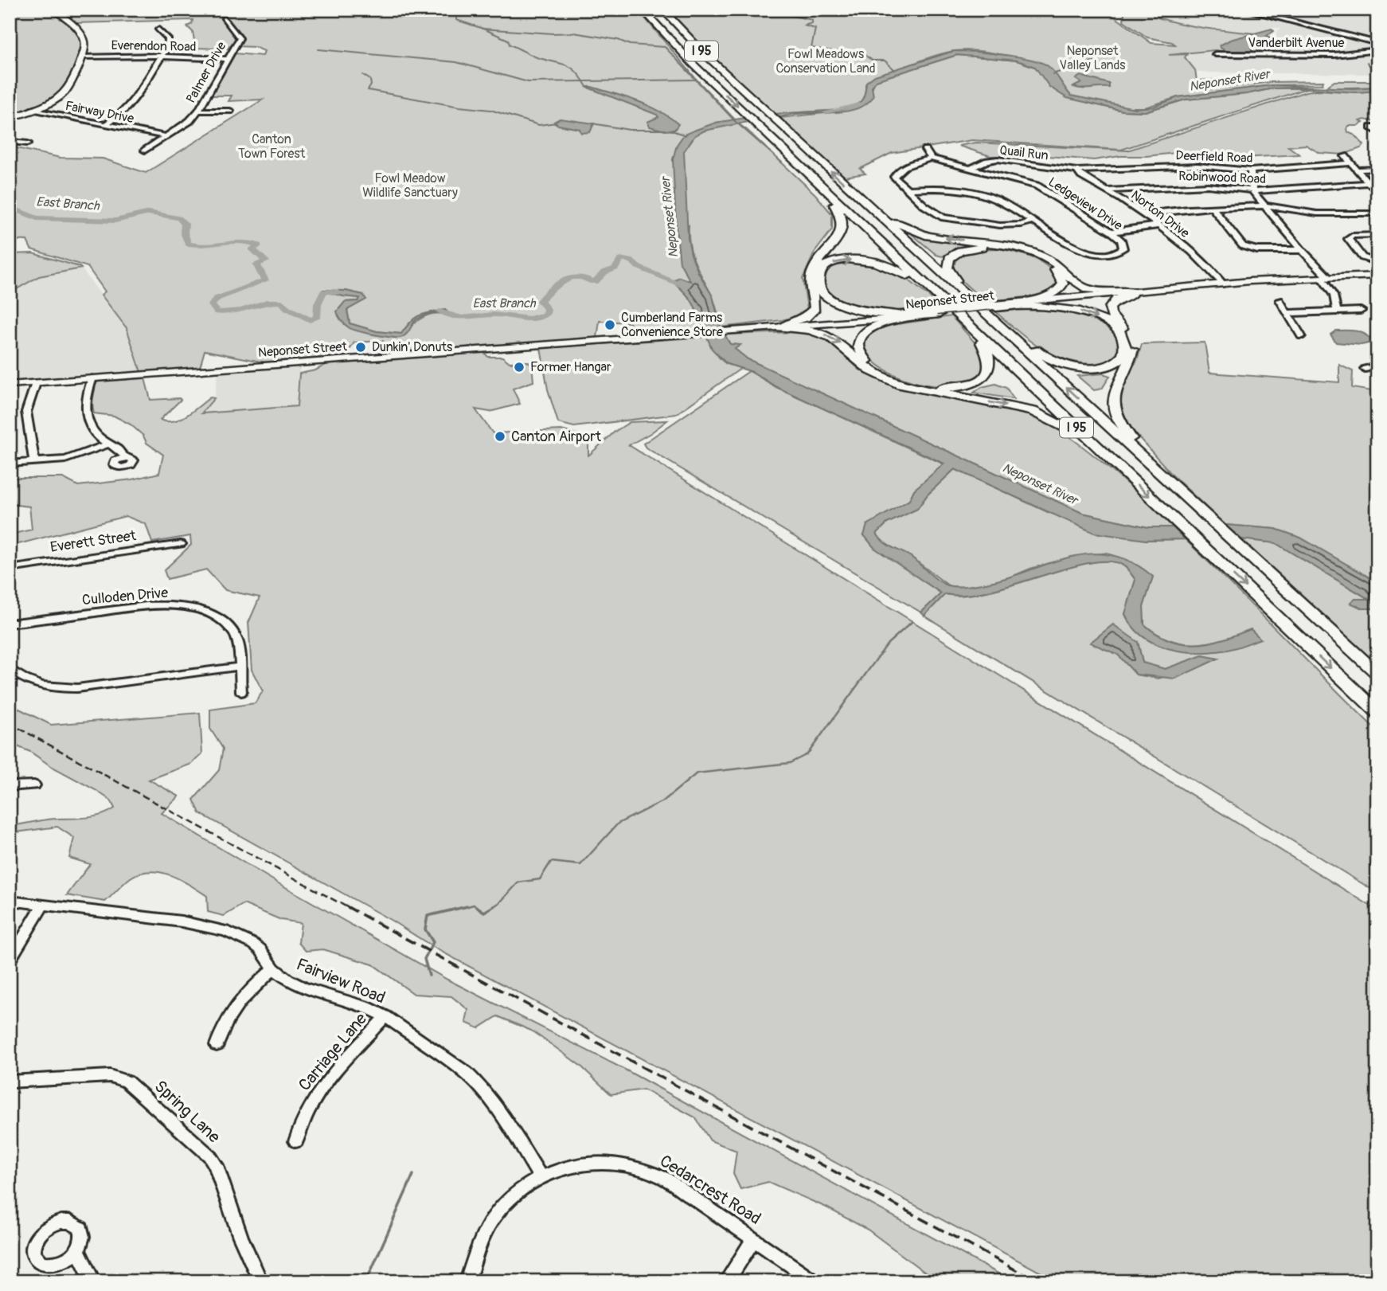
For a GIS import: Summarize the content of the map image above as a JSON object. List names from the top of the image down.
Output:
{
  "streets": {
    "highway": ["I 95"],
    "main road": ["Neponset Street"],
    "street": [
      "Vanderbilt Avenue",
      "Everendon Road",
      "Palmer Drive",
      "Fairway Drive",
      "Quail Run",
      "Deerfield Road",
      "Robinwood Road",
      "Ledgeview Drive",
      "Norton Drive",
      "Everett Street",
      "Culloden Drive",
      "Fairview Road",
      "Carriage Lane",
      "Spring Lane",
      "Cedarcrest Road"
    ]
  },
  "crossings": [
    ["Everendon Road", "Palmer Drive"],
    ["I 95", "Neponset Street"],
    ["Palmer Drive", "Fairway Drive"],
    ["Quail Run", "Deerfield Road"],
    ["Quail Run", "Ledgeview Drive"],
    ["Quail Run", "Norton Drive"],
    ["Deerfield Road", "Norton Drive"],
    ["Robinwood Road", "Norton Drive"],
    ["Norton Drive", "Neponset Street"],
    ["Fairview Road", "Carriage Lane"],
    ["Fairview Road", "Cedarcrest Road"]
  ],
  "water": ["Neponset River", "East Branch"],
  "parks": [
    "Neponset Valley Lands",
    "Fowl Meadows Conservation Land",
    "Canton Town Forest",
    "Fowl Meadow Wildlife Sanctuary"
  ],
  "places": [
    "Cumberland Farms Convenience Store",
    "Dunkin' Donuts",
    "Former Hangar",
    "Canton Airport"
  ]
}
